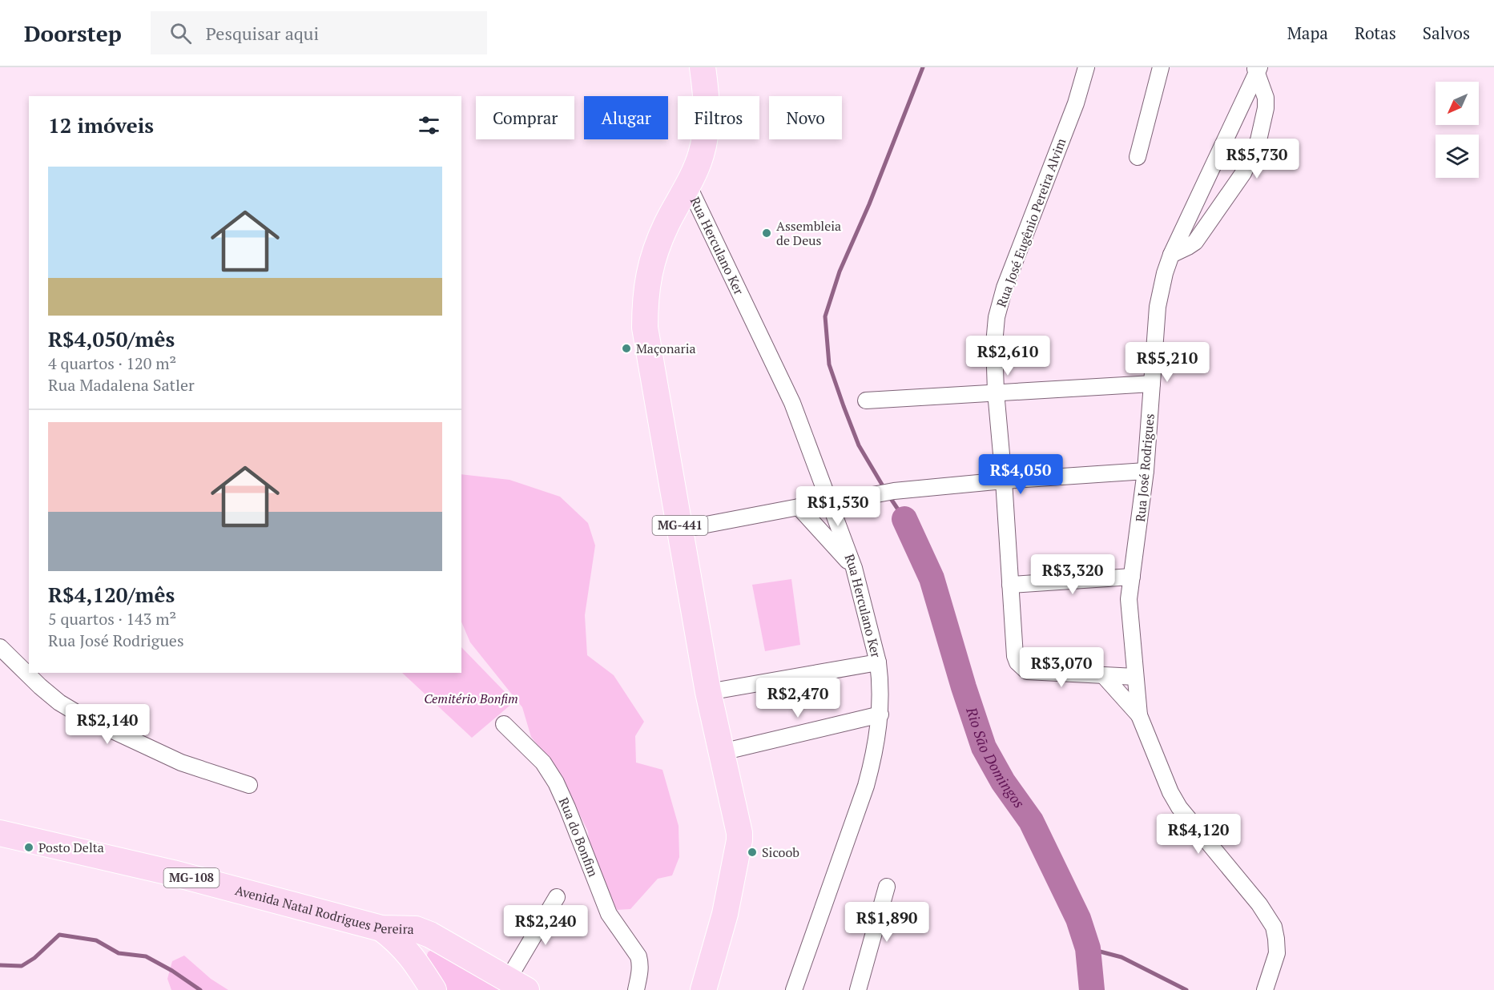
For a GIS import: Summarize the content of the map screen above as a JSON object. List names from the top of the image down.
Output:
{
  "streets": {
    "main road": ["MG-441", "MG-108", "Avenida Natal Rodrigues Pereira"],
    "street": [
      "Rua José Eugênio Pereira Alvim",
      "Rua Herculano Ker",
      "Rua José Rodrigues",
      "Rua do Bonfim"
    ]
  },
  "crossings": [
    ["Rua José Eugênio Pereira Alvim", "Rua José Rodrigues"],
    ["Rua Herculano Ker", "MG-441"],
    ["MG-108", "Avenida Natal Rodrigues Pereira"]
  ],
  "water": ["Rio São Domingos"],
  "parks": ["Cemitério Bonfim"],
  "places": [
    "Assembleia de Deus",
    "Maçonaria",
    "Posto Delta",
    "Sicoob"
  ],
  "north": "bottom left",
  "page": {
    "header": "Doorstep",
    "search": "Pesquisar aqui",
    "nav": ["Mapa", "Rotas", "Salvos"],
    "chip": [
      "Comprar",
      "Alugar",
      "Filtros",
      "Novo"
    ],
    "heading": "12 imóveis",
    "price": [
      "R$5,730",
      "R$2,610",
      "R$5,210",
      "R$4,050",
      "R$1,530",
      "R$3,320",
      "R$3,070",
      "R$2,470",
      "R$2,140",
      "R$4,120",
      "R$1,890",
      "R$2,240"
    ],
    "list": [
      {
        "name": "R$4,050/mês",
        "note": "4 quartos · 120 m² · Rua Madalena Satler"
      },
      {
        "name": "R$4,120/mês",
        "note": "5 quartos · 143 m² · Rua José Rodrigues"
      }
    ]
  }
}
